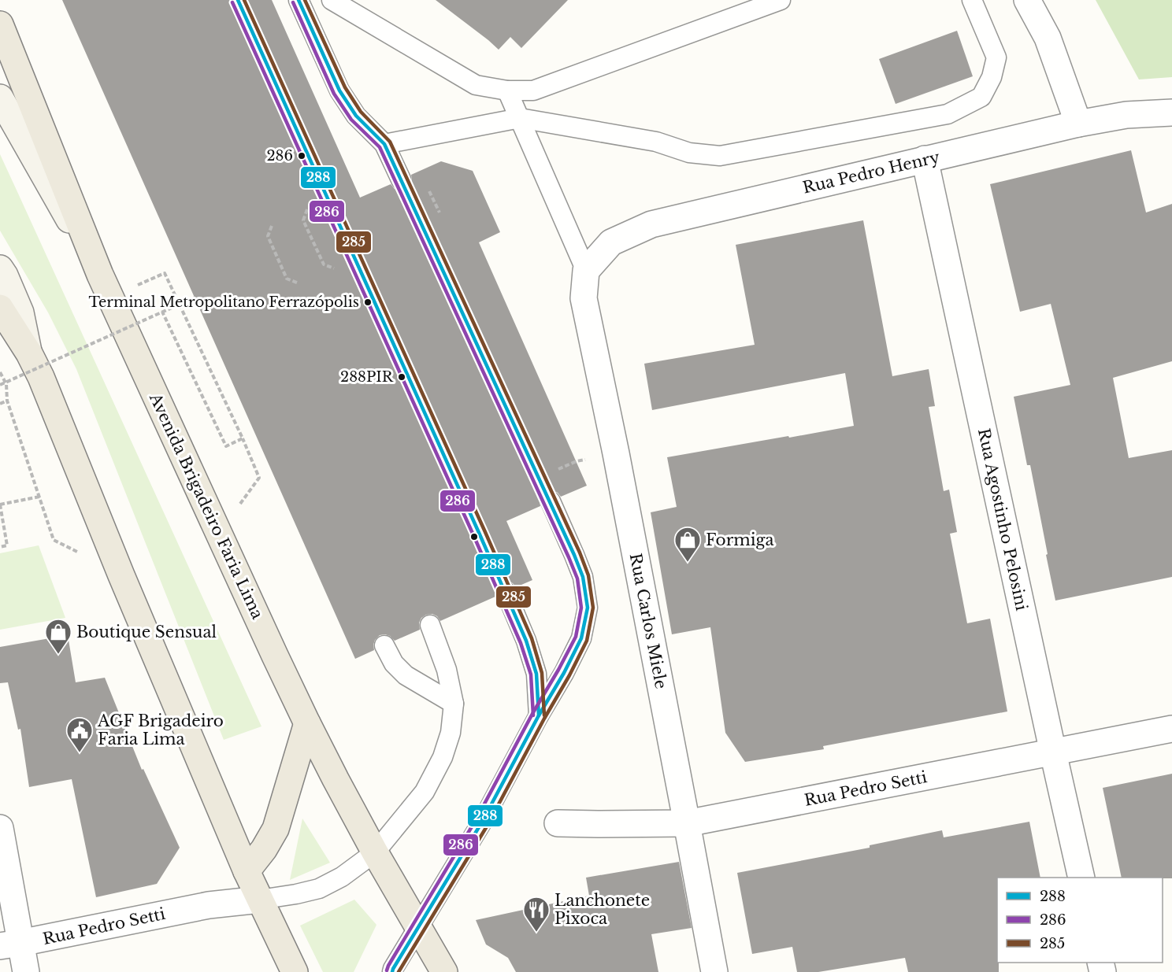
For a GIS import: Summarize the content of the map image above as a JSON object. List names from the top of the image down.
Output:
{
  "streets": {
    "main road": ["Avenida Brigadeiro Faria Lima"],
    "street": [
      "Rua Pedro Henry",
      "Rua Agostinho Pelosini",
      "Rua Carlos Miele",
      "Rua Pedro Setti"
    ]
  },
  "crossings": [
    ["Rua Pedro Henry", "Rua Agostinho Pelosini"],
    ["Rua Pedro Henry", "Rua Carlos Miele"],
    ["Rua Agostinho Pelosini", "Rua Pedro Setti"],
    ["Rua Carlos Miele", "Rua Pedro Setti"]
  ],
  "places": {
    "other": ["286", "Terminal Metropolitano Ferrazópolis", "288PIR"],
    "shop": ["Formiga", "Boutique Sensual"],
    "public building": ["AGF Brigadeiro Faria Lima"],
    "restaurant": ["Lanchonete Pixoca"]
  },
  "lines": ["transit line 288", "transit line 285", "transit line 286"],
  "legend": ["288", "286", "285"]
}
